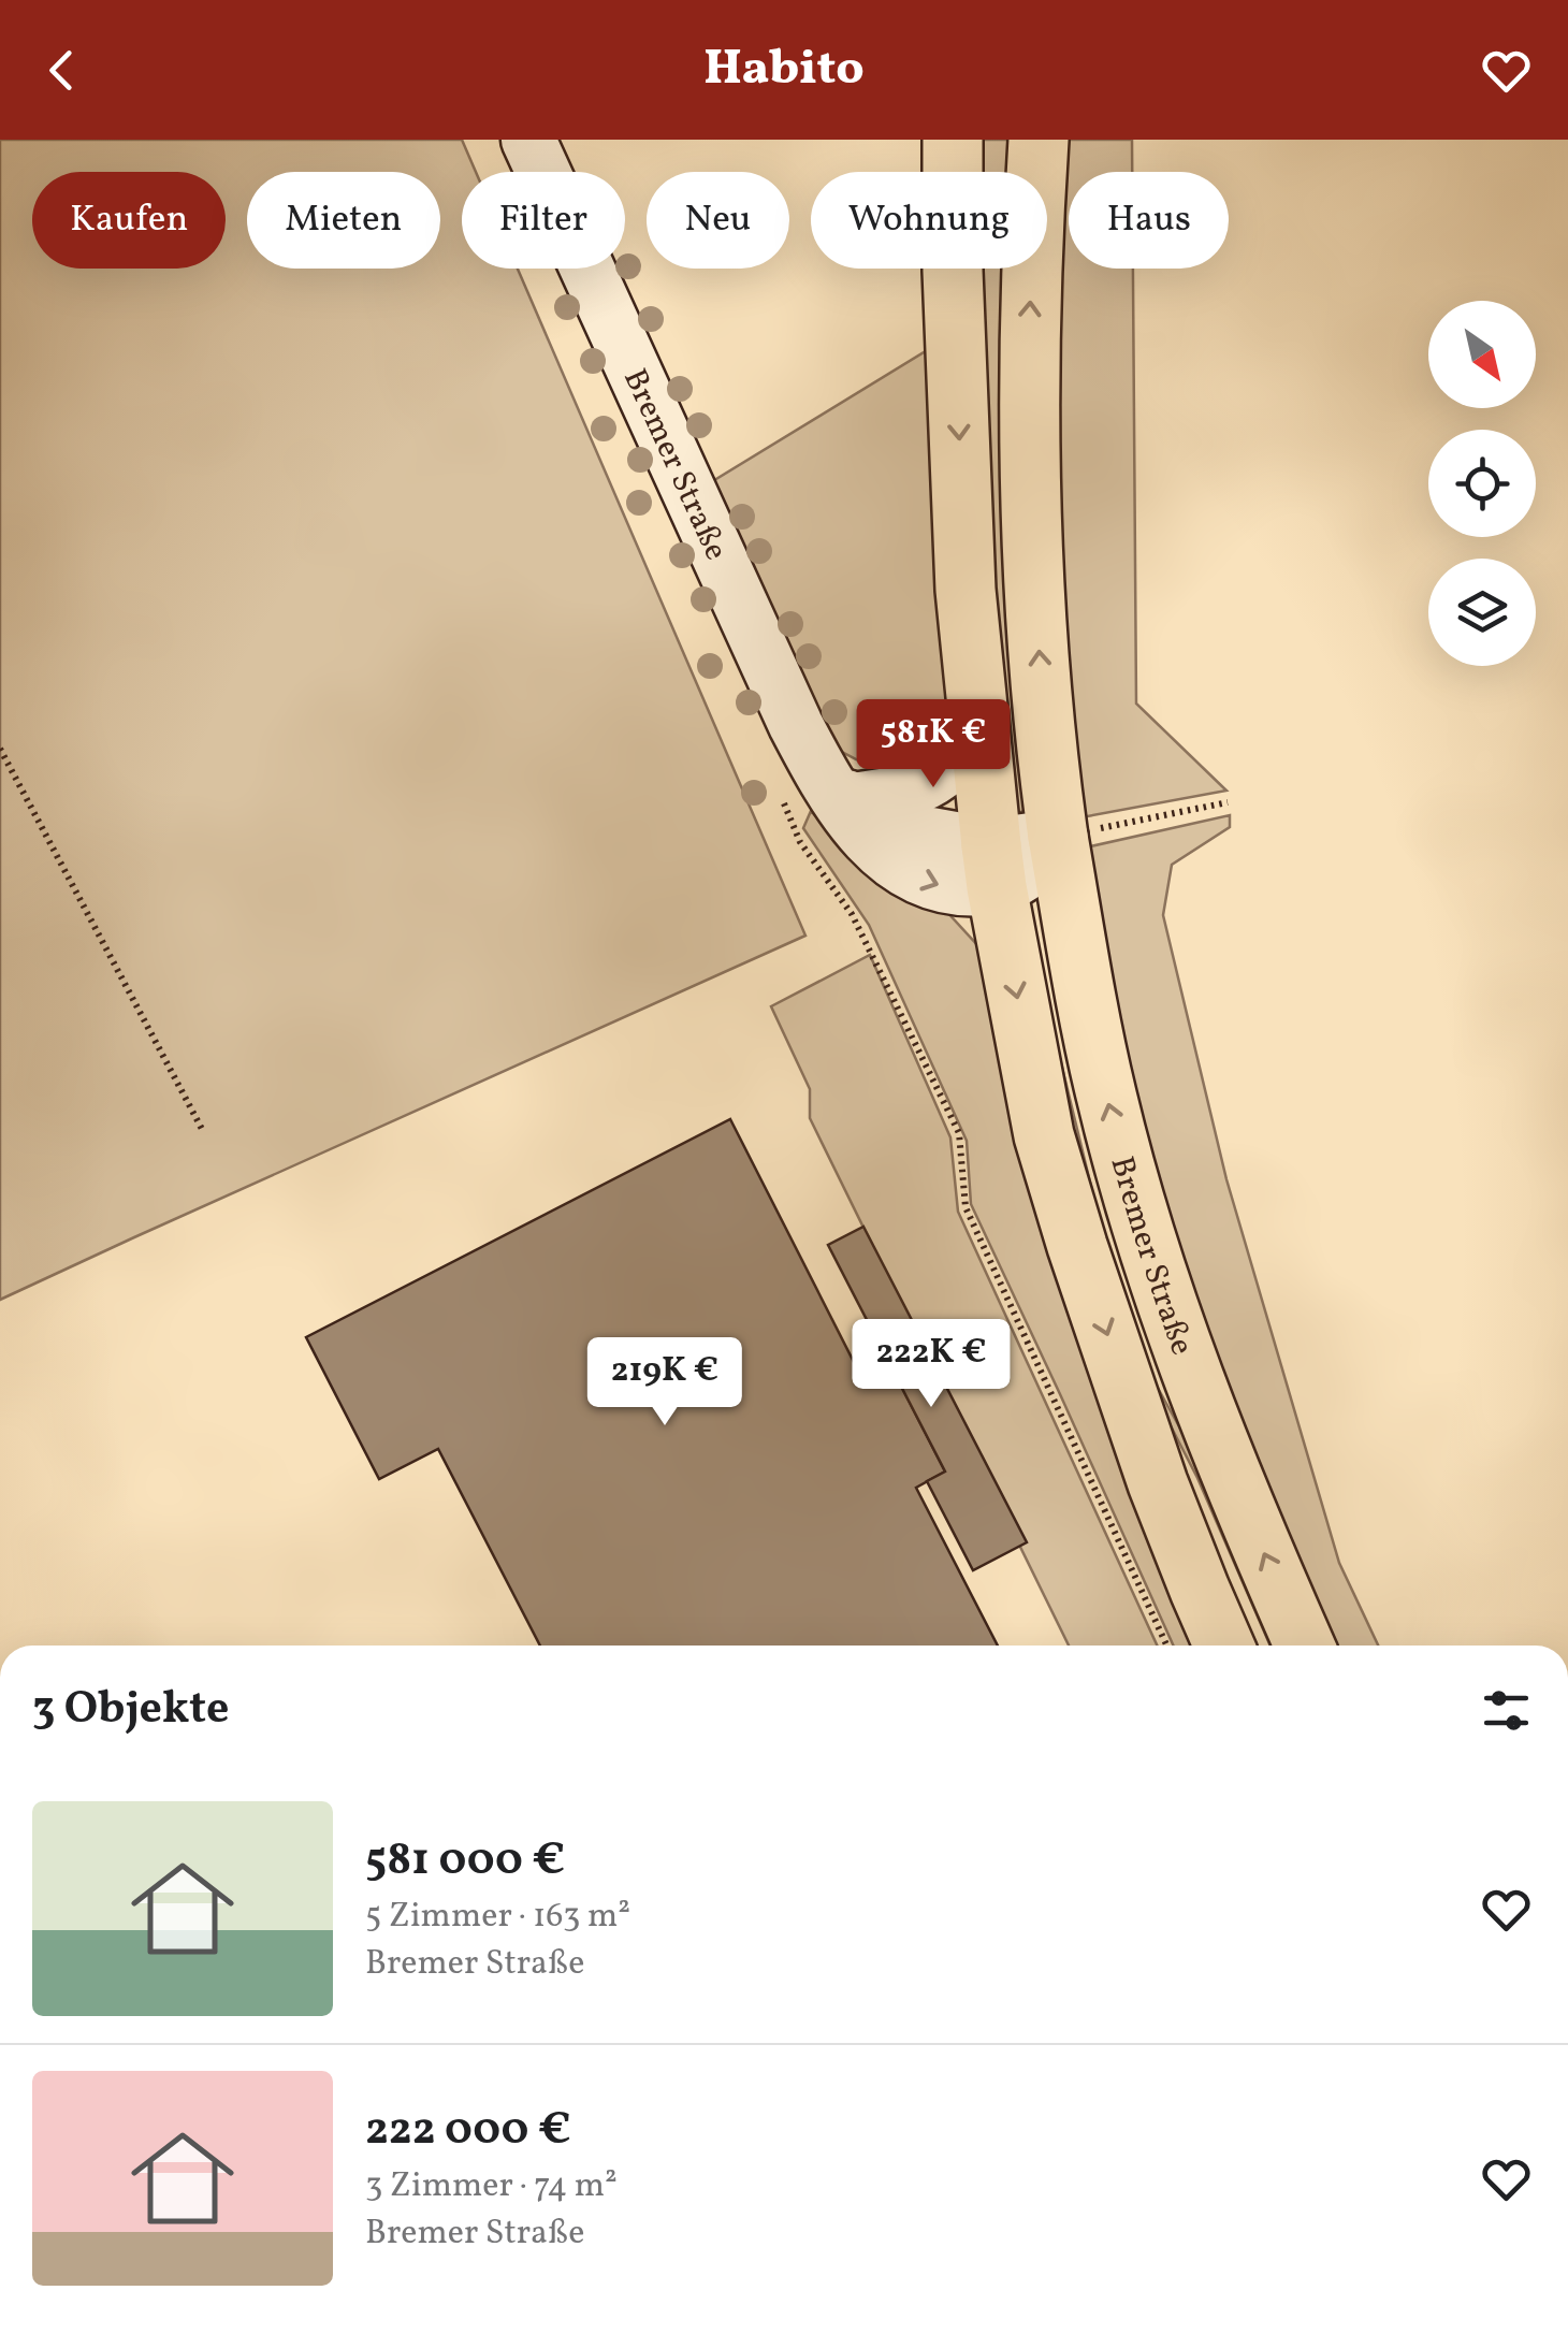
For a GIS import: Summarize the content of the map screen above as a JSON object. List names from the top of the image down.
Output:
{
  "streets": {
    "main road": ["Bremer Straße"]
  },
  "north": "bottom right",
  "page": {
    "header": "Habito",
    "chip": [
      "Kaufen",
      "Mieten",
      "Filter",
      "Neu",
      "Wohnung",
      "Haus"
    ],
    "price": ["581K €", "222K €", "219K €"],
    "heading": "3 Objekte",
    "list": [
      {
        "name": "581 000 €",
        "note": "5 Zimmer · 163 m² · Bremer Straße"
      },
      {
        "name": "222 000 €",
        "note": "3 Zimmer · 74 m² · Bremer Straße"
      }
    ]
  }
}
